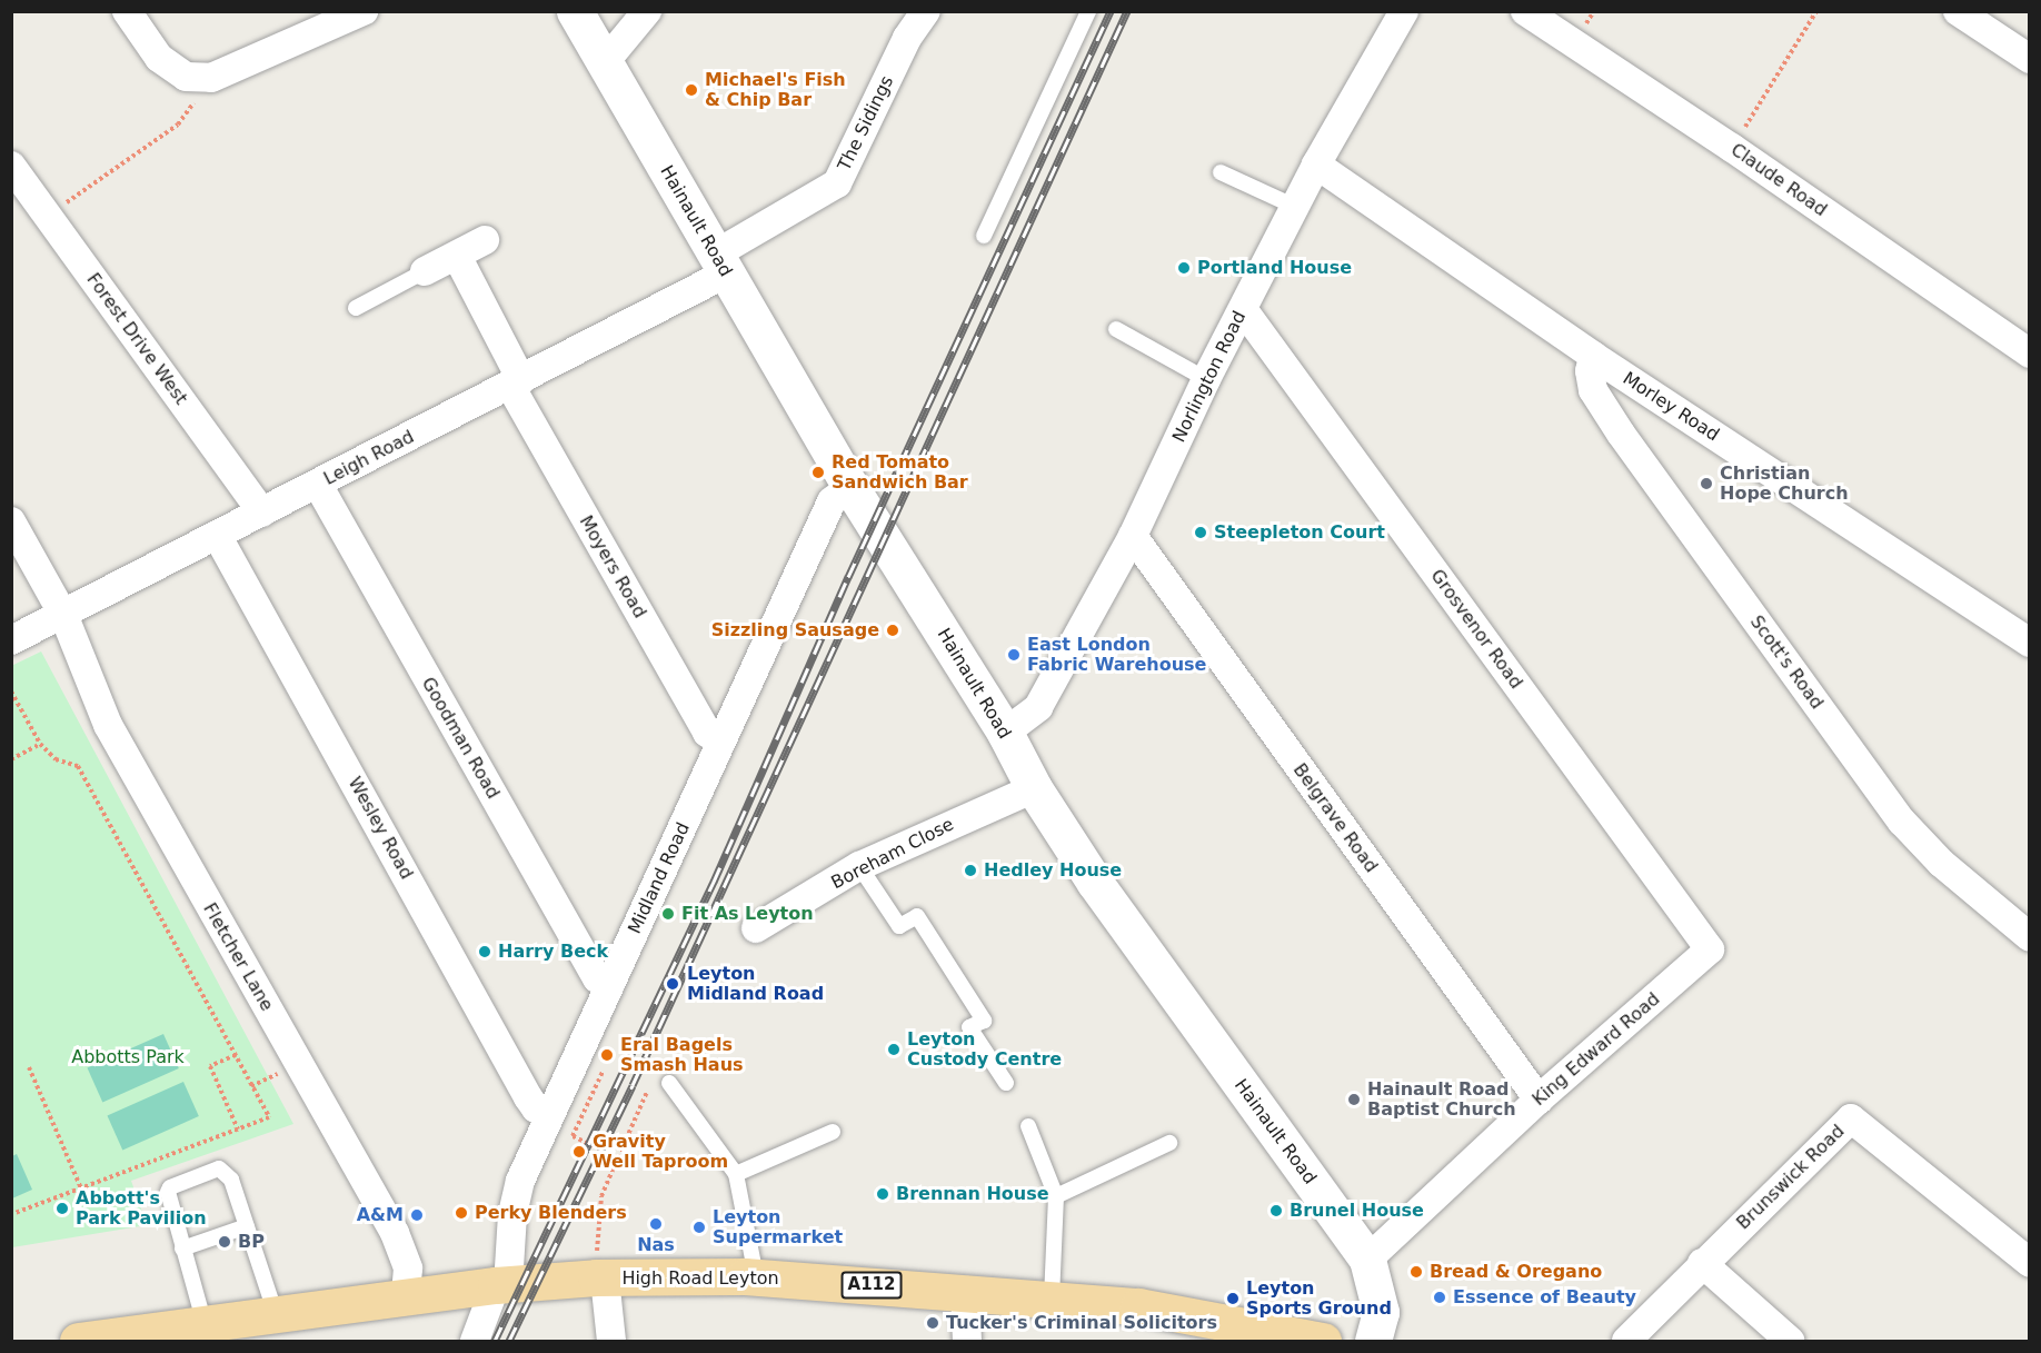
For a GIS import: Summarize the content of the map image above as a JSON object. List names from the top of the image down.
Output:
{
  "streets": {
    "main road": ["High Road Leyton", "A112"],
    "street": [
      "The Sidings",
      "Claude Road",
      "Hainault Road",
      "Forest Drive West",
      "Norlington Road",
      "Morley Road",
      "Leigh Road",
      "Moyers Road",
      "Grosvenor Road",
      "Scott's Road",
      "Goodman Road",
      "Belgrave Road",
      "Wesley Road",
      "Boreham Close",
      "Midland Road",
      "Fletcher Lane",
      "King Edward Road",
      "Brunswick Road"
    ]
  },
  "crossings": [
    ["The Sidings", "Hainault Road"],
    ["The Sidings", "Leigh Road"],
    ["Hainault Road", "Norlington Road"],
    ["Hainault Road", "Leigh Road"],
    ["Hainault Road", "Boreham Close"],
    ["Hainault Road", "Midland Road"],
    ["Hainault Road", "King Edward Road"],
    ["Forest Drive West", "Leigh Road"],
    ["Norlington Road", "Morley Road"],
    ["Norlington Road", "Grosvenor Road"],
    ["Norlington Road", "Belgrave Road"],
    ["Morley Road", "Scott's Road"],
    ["Leigh Road", "Moyers Road"],
    ["Leigh Road", "Goodman Road"],
    ["Leigh Road", "Wesley Road"],
    ["Leigh Road", "Fletcher Lane"],
    ["Moyers Road", "Midland Road"],
    ["Grosvenor Road", "King Edward Road"],
    ["Goodman Road", "Midland Road"],
    ["Belgrave Road", "King Edward Road"],
    ["Wesley Road", "Midland Road"],
    ["Midland Road", "High Road Leyton"],
    ["Fletcher Lane", "High Road Leyton"]
  ],
  "parks": ["Abbotts Park"],
  "places": [
    "Michael's Fish & Chip Bar",
    "Portland House",
    "Red Tomato Sandwich Bar",
    "Christian Hope Church",
    "Steepleton Court",
    "Sizzling Sausage",
    "East London Fabric Warehouse",
    "Hedley House",
    "Fit As Leyton",
    "Harry Beck",
    "Leyton Midland Road",
    "Leyton Custody Centre",
    "Eral Bagels Smash Haus",
    "Hainault Road Baptist Church",
    "Gravity Well Taproom",
    "Brennan House",
    "Abbott's Park Pavilion",
    "Brunel House",
    "Perky Blenders",
    "A&M",
    "Nas",
    "Leyton Supermarket",
    "BP",
    "Bread & Oregano",
    "Essence of Beauty",
    "Leyton Sports Ground",
    "Tucker's Criminal Solicitors"
  ]
}
